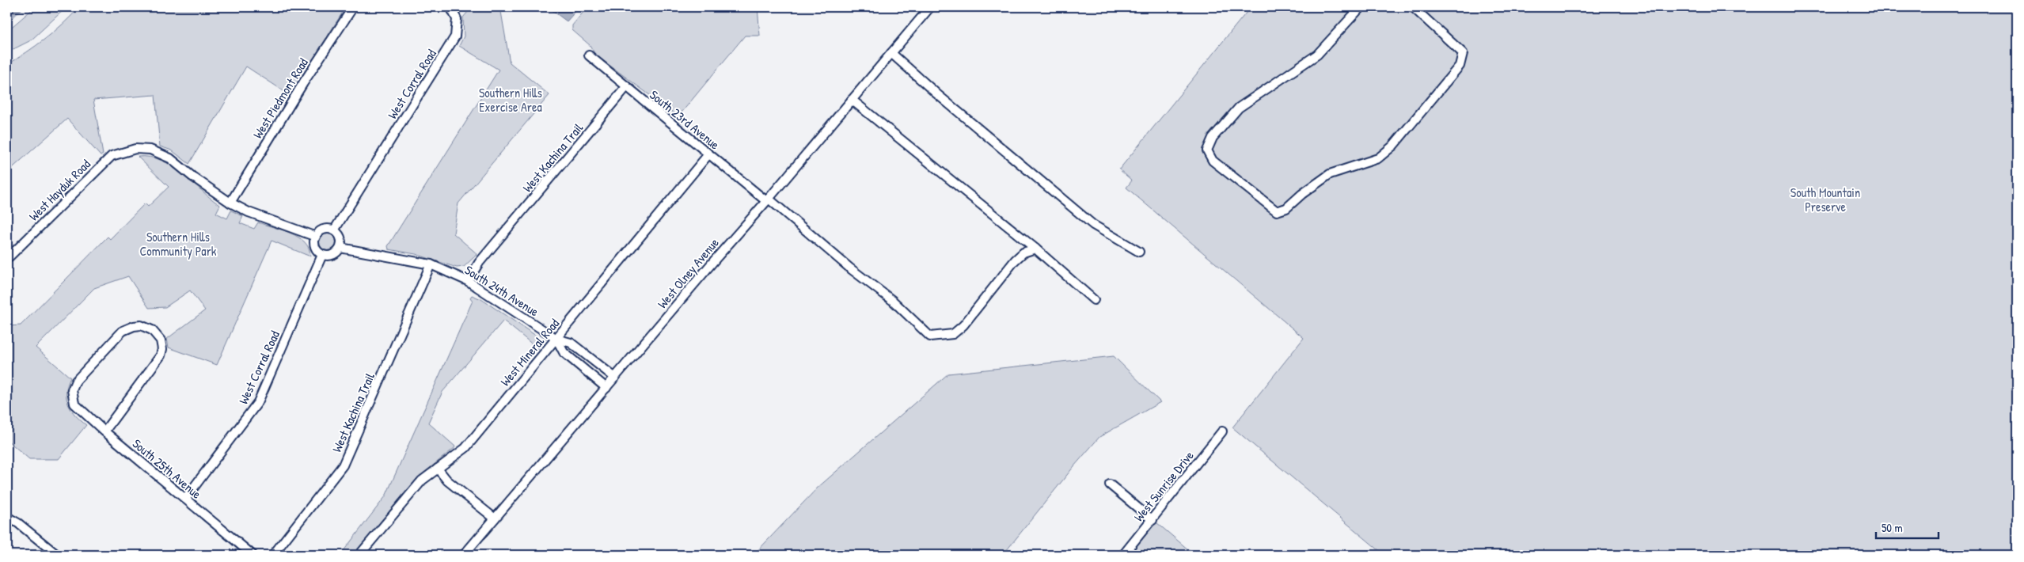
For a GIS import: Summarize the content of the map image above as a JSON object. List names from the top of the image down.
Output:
{
  "streets": {
    "street": [
      "West Corral Road",
      "West Piedmont Road",
      "South 23rd Avenue",
      "West Kachina Trail",
      "West Hayduk Road",
      "West Olney Avenue",
      "South 24th Avenue",
      "West Mineral Road",
      "South 25th Avenue",
      "West Sunrise Drive"
    ]
  },
  "crossings": [
    ["West Corral Road", "South 24th Avenue"],
    ["West Corral Road", "South 25th Avenue"],
    ["West Piedmont Road", "West Hayduk Road"],
    ["South 23rd Avenue", "West Kachina Trail"],
    ["South 23rd Avenue", "West Olney Avenue"],
    ["South 23rd Avenue", "West Mineral Road"],
    ["West Kachina Trail", "South 24th Avenue"],
    ["West Olney Avenue", "South 24th Avenue"],
    ["South 24th Avenue", "West Mineral Road"]
  ],
  "parks": ["Southern Hills Exercise Area", "South Mountain Preserve", "Southern Hills Community Park"],
  "scale_bar": "50 m"
}
